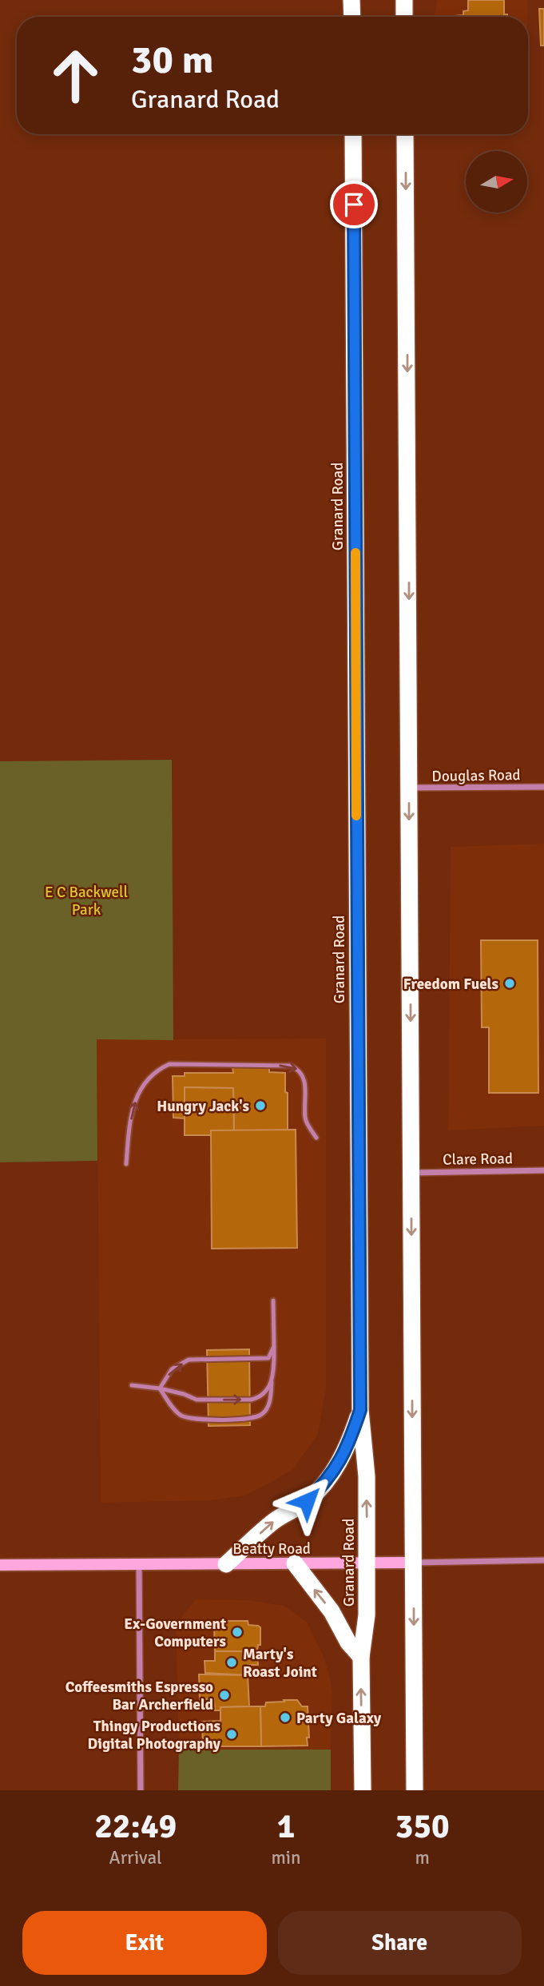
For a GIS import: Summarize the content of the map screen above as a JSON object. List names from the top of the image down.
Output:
{
  "streets": {
    "highway": ["Granard Road"],
    "main road": ["Beatty Road"],
    "street": ["Douglas Road", "Clare Road"]
  },
  "crossings": [
    ["Granard Road", "Beatty Road"]
  ],
  "parks": ["E C Backwell Park"],
  "places": [
    "Freedom Fuels",
    "Hungry Jack's",
    "Ex-Government Computers",
    "Marty's Roast Joint",
    "Coffeesmiths Espresso Bar Archerfield",
    "Party Galaxy",
    "Thingy Productions Digital Photography"
  ],
  "north": "right",
  "page": {
    "turn": ["30 m", "Granard Road"],
    "eta": [
      "22:49",
      "Arrival",
      "1",
      "min",
      "350",
      "m"
    ],
    "buttons": ["Exit", "Share"]
  }
}
